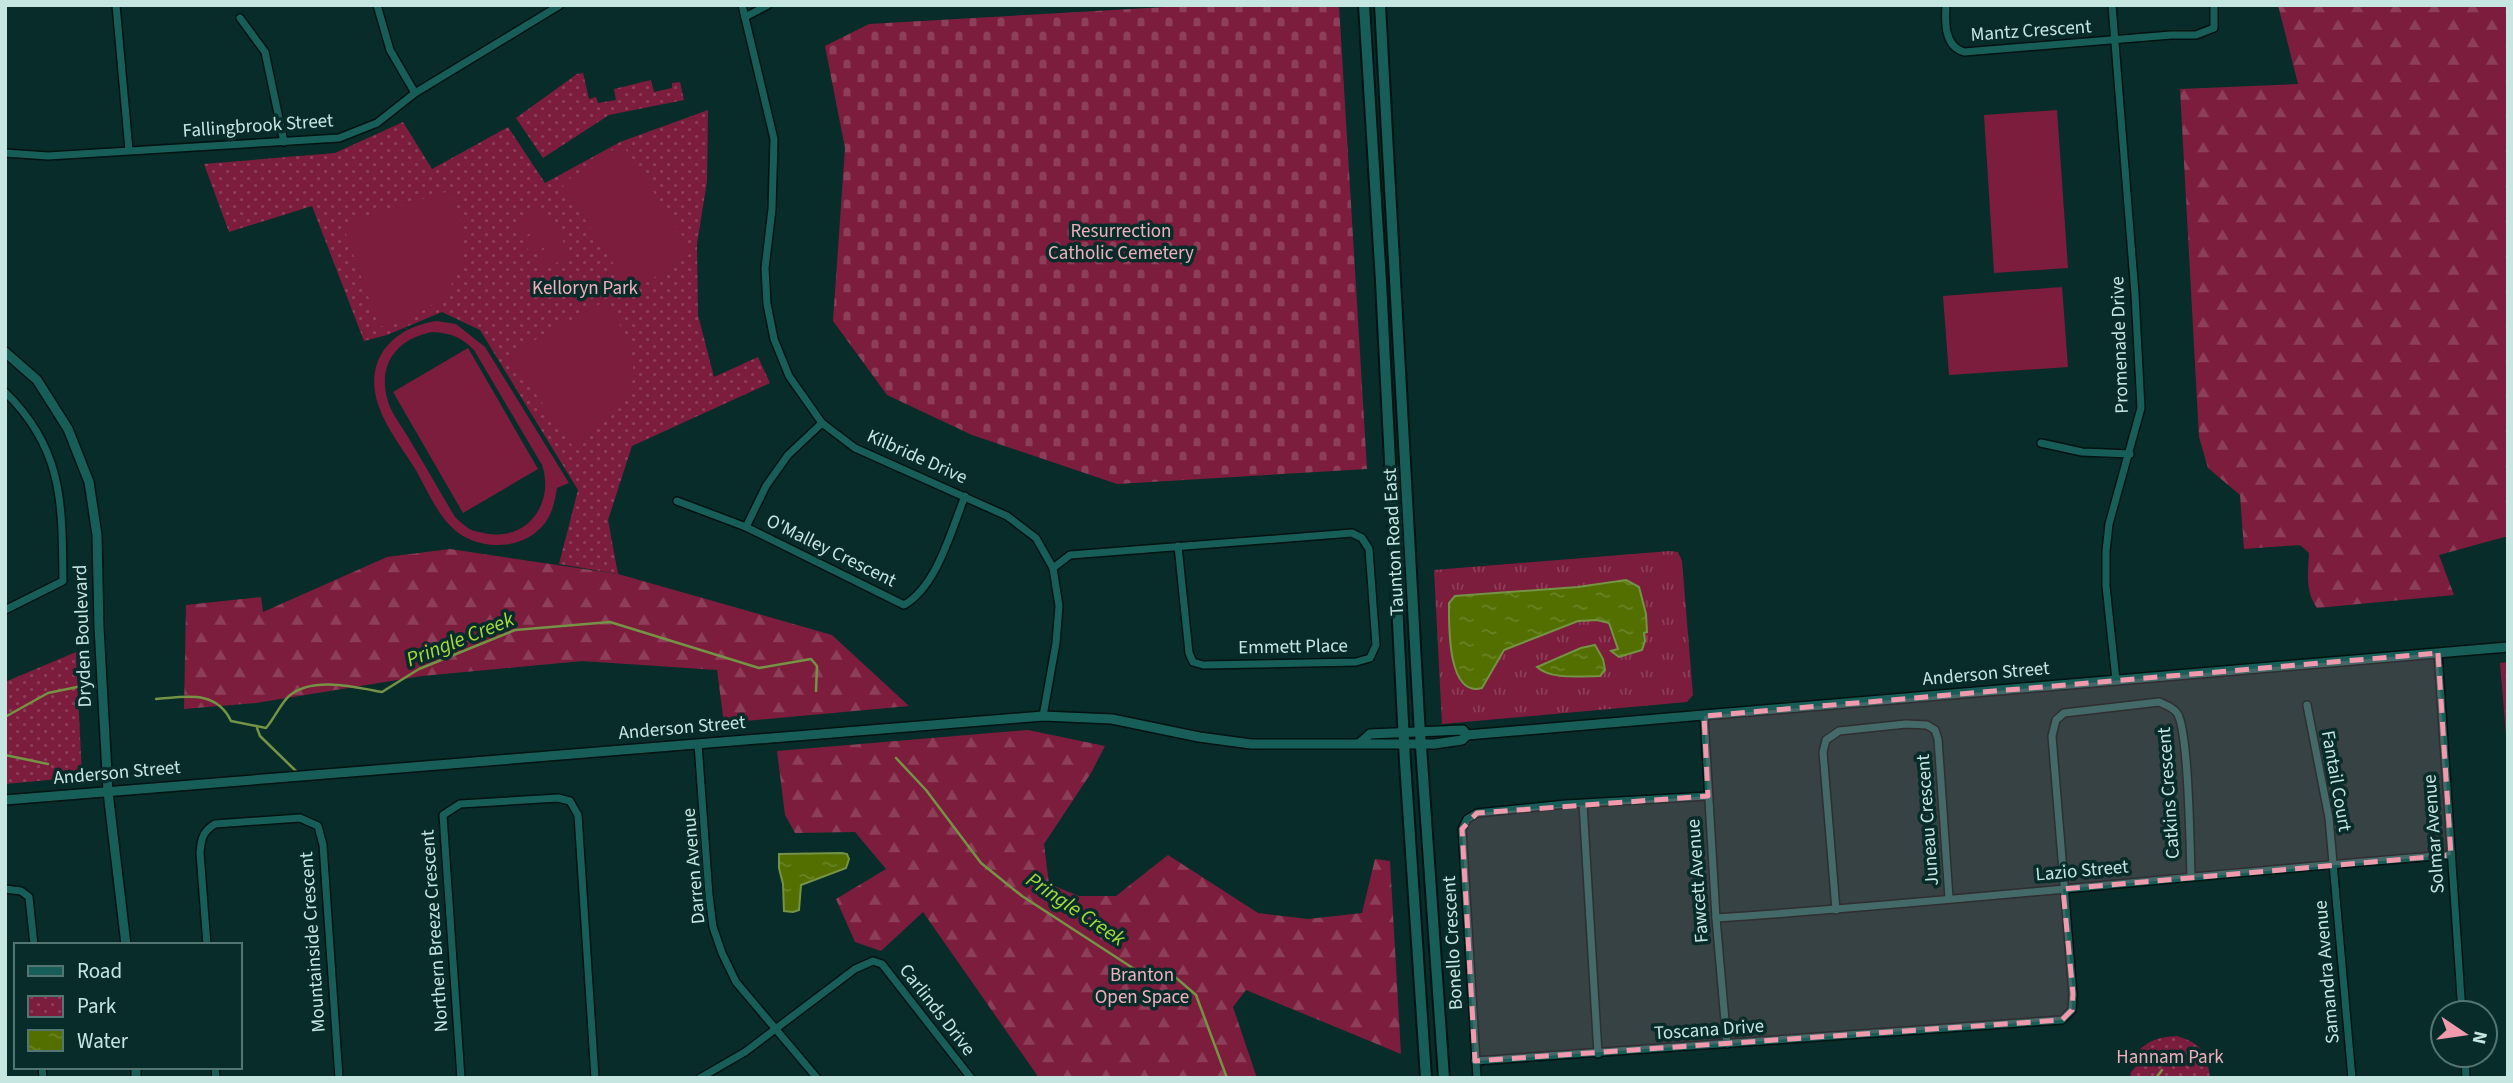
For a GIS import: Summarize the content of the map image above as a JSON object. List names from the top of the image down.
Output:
{
  "streets": {
    "main road": ["Taunton Road East"],
    "street": [
      "Mantz Crescent",
      "Fallingbrook Street",
      "Promenade Drive",
      "Kilbride Drive",
      "O'Malley Crescent",
      "Dryden Boulevard",
      "Emmett Place",
      "Anderson Street",
      "Fantail Court",
      "Catkins Crescent",
      "Juneau Crescent",
      "Solmar Avenue",
      "Darren Avenue",
      "Lazio Street",
      "Fawcett Avenue",
      "Northern Breeze Crescent",
      "Mountainside Crescent",
      "Bonello Crescent",
      "Samandra Avenue",
      "Carlinds Drive",
      "Toscana Drive"
    ]
  },
  "crossings": [
    ["Mantz Crescent", "Promenade Drive"],
    ["Promenade Drive", "Anderson Street"],
    ["Kilbride Drive", "O'Malley Crescent"],
    ["Kilbride Drive", "Emmett Place"],
    ["Kilbride Drive", "Anderson Street"],
    ["Taunton Road East", "Anderson Street"],
    ["Dryden Boulevard", "Anderson Street"],
    ["Anderson Street", "Solmar Avenue"],
    ["Anderson Street", "Darren Avenue"],
    ["Anderson Street", "Fawcett Avenue"],
    ["Fantail Court", "Lazio Street"],
    ["Fantail Court", "Samandra Avenue"],
    ["Catkins Crescent", "Lazio Street"],
    ["Catkins Crescent", "Toscana Drive"],
    ["Juneau Crescent", "Lazio Street"],
    ["Solmar Avenue", "Lazio Street"],
    ["Darren Avenue", "Carlinds Drive"],
    ["Lazio Street", "Fawcett Avenue"],
    ["Lazio Street", "Samandra Avenue"],
    ["Lazio Street", "Toscana Drive"],
    ["Fawcett Avenue", "Toscana Drive"]
  ],
  "water": ["Pringle Creek"],
  "parks": [
    "Resurrection Catholic Cemetery",
    "Kelloryn Park",
    "Branton Open Space",
    "Hannam Park"
  ],
  "legend": ["Road", "Park", "Water"],
  "north": "right"
}
